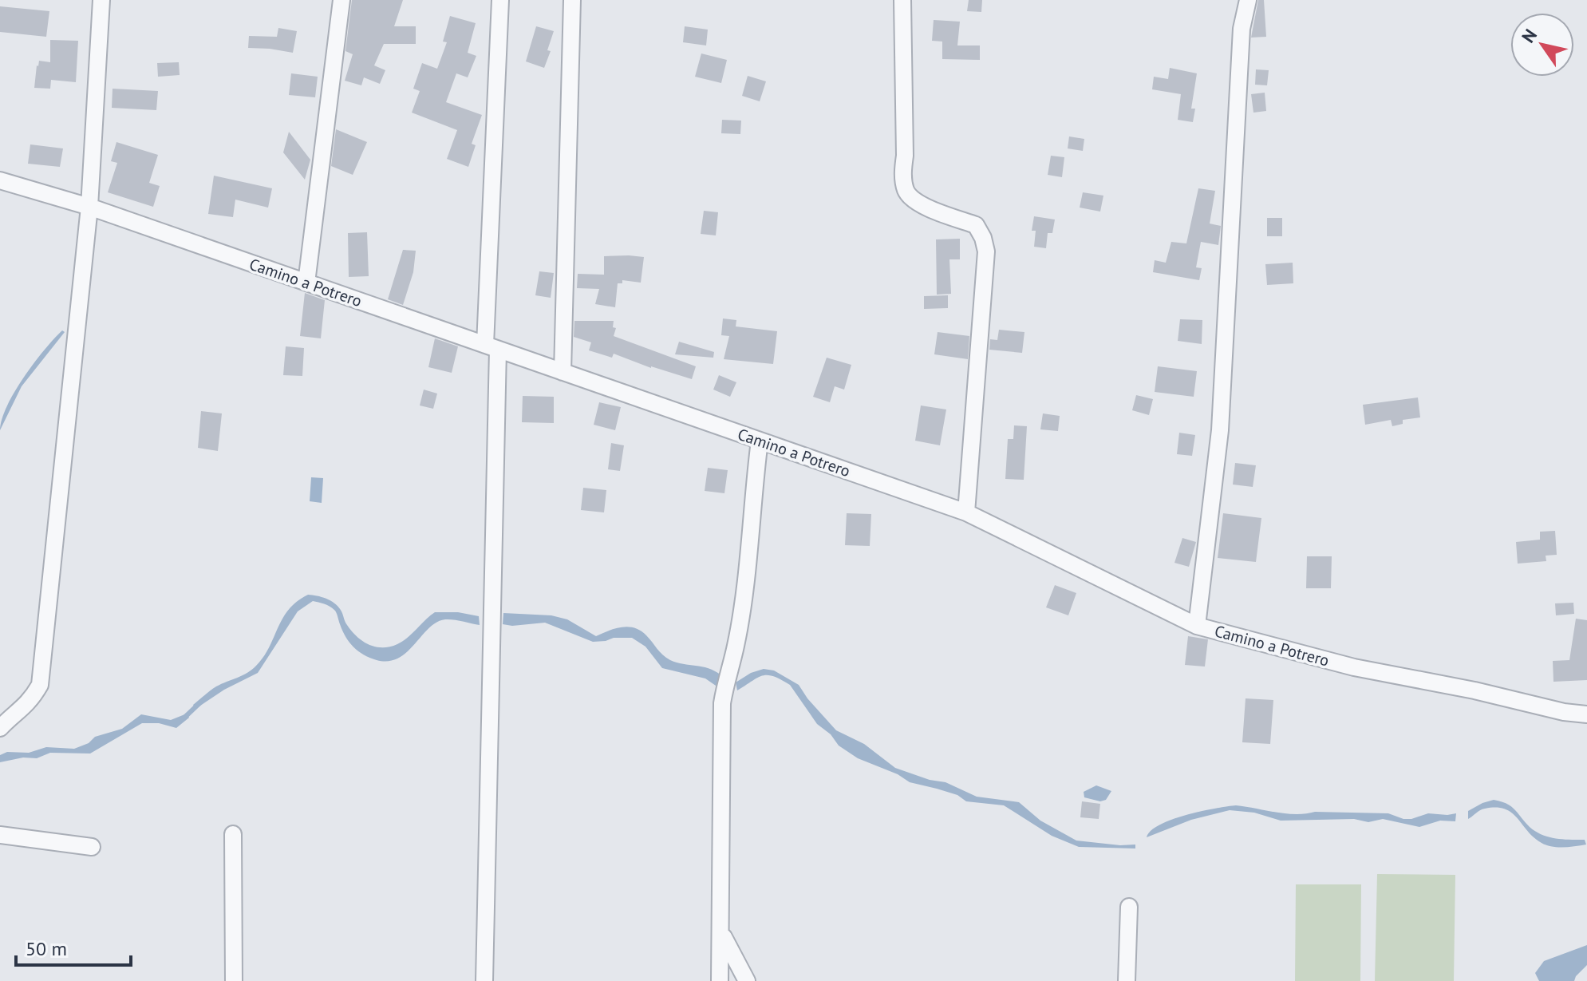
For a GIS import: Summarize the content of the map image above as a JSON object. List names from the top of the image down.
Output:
{
  "streets": {
    "street": ["Camino a Potrero"]
  },
  "scale_bar": "50 m",
  "north": "top left"
}
